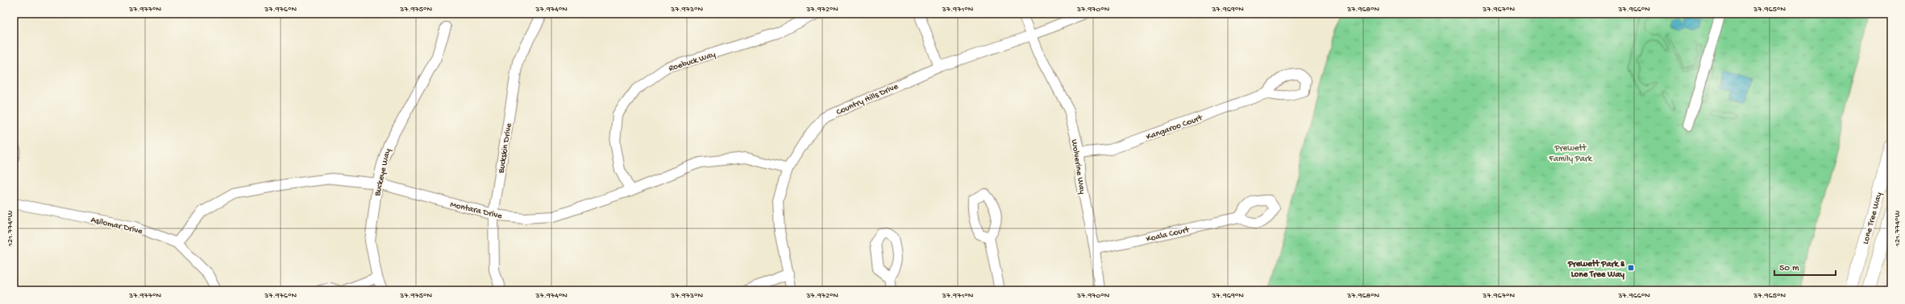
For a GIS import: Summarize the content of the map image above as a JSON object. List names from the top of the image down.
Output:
{
  "streets": {
    "main road": ["Lone Tree Way"],
    "street": [
      "Roebuck Way",
      "Country Hills Drive",
      "Kangaroo Court",
      "Buckskin Drive",
      "Wolverine Way",
      "Buckeye Way",
      "Montara Drive",
      "Asilomar Drive",
      "Koala Court"
    ]
  },
  "crossings": [
    ["Roebuck Way", "Montara Drive"],
    ["Country Hills Drive", "Wolverine Way"],
    ["Country Hills Drive", "Montara Drive"],
    ["Kangaroo Court", "Wolverine Way"],
    ["Buckskin Drive", "Montara Drive"],
    ["Wolverine Way", "Koala Court"],
    ["Buckeye Way", "Montara Drive"],
    ["Montara Drive", "Asilomar Drive"]
  ],
  "parks": ["Prewett Family Park"],
  "places": {
    "transit": ["Prewett Park & Lone Tree Way"]
  },
  "scale_bar": "50 m",
  "coordinates": [
    "37.977°N",
    "37.976°N",
    "37.975°N",
    "37.974°N",
    "37.973°N",
    "37.972°N",
    "37.971°N",
    "37.970°N",
    "37.969°N",
    "37.968°N",
    "37.967°N",
    "37.966°N",
    "37.965°N",
    "121.774°W"
  ]
}
